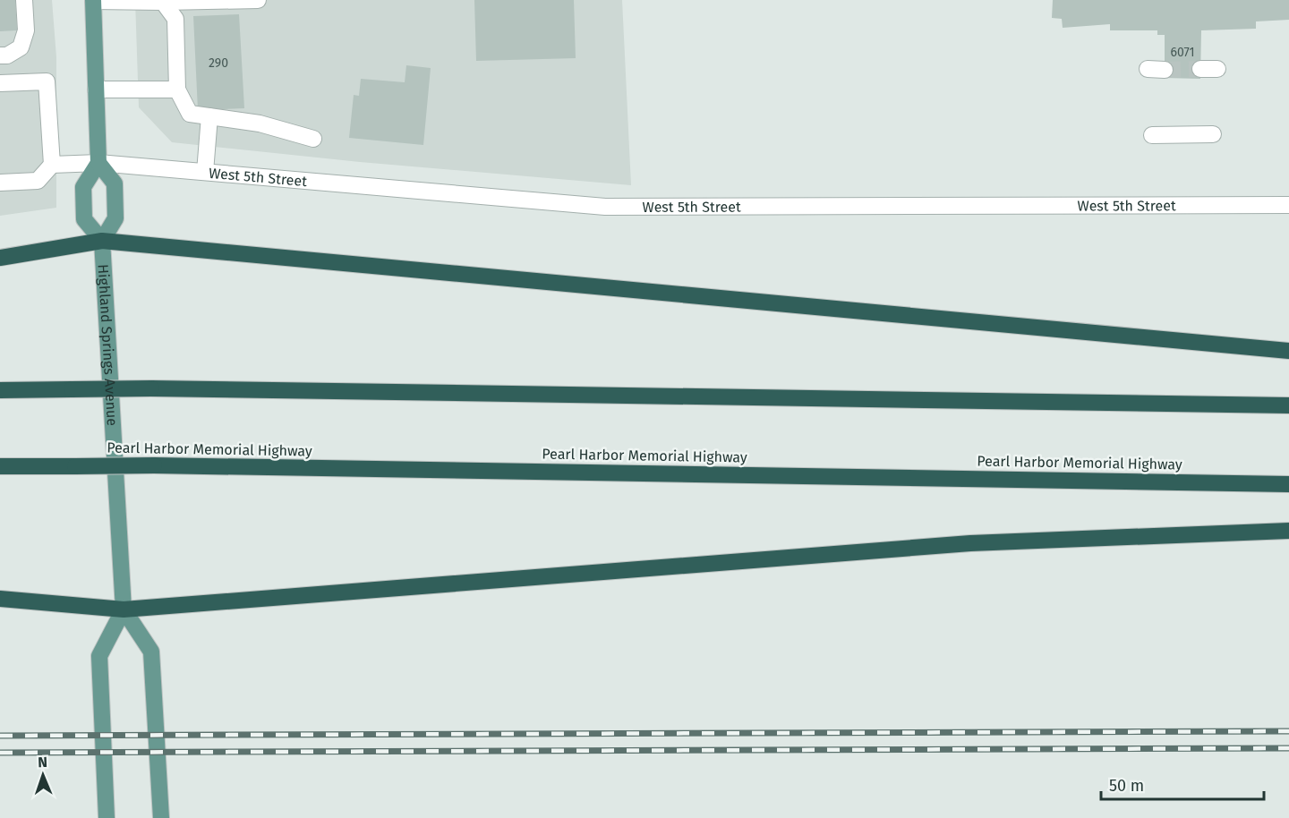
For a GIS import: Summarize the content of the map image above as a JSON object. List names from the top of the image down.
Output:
{
  "streets": {
    "highway": ["Pearl Harbor Memorial Highway"],
    "main road": ["Highland Springs Avenue"],
    "street": ["West 5th Street"]
  },
  "house_numbers": ["6071", "290"],
  "scale_bar": "50 m",
  "north": "top"
}
